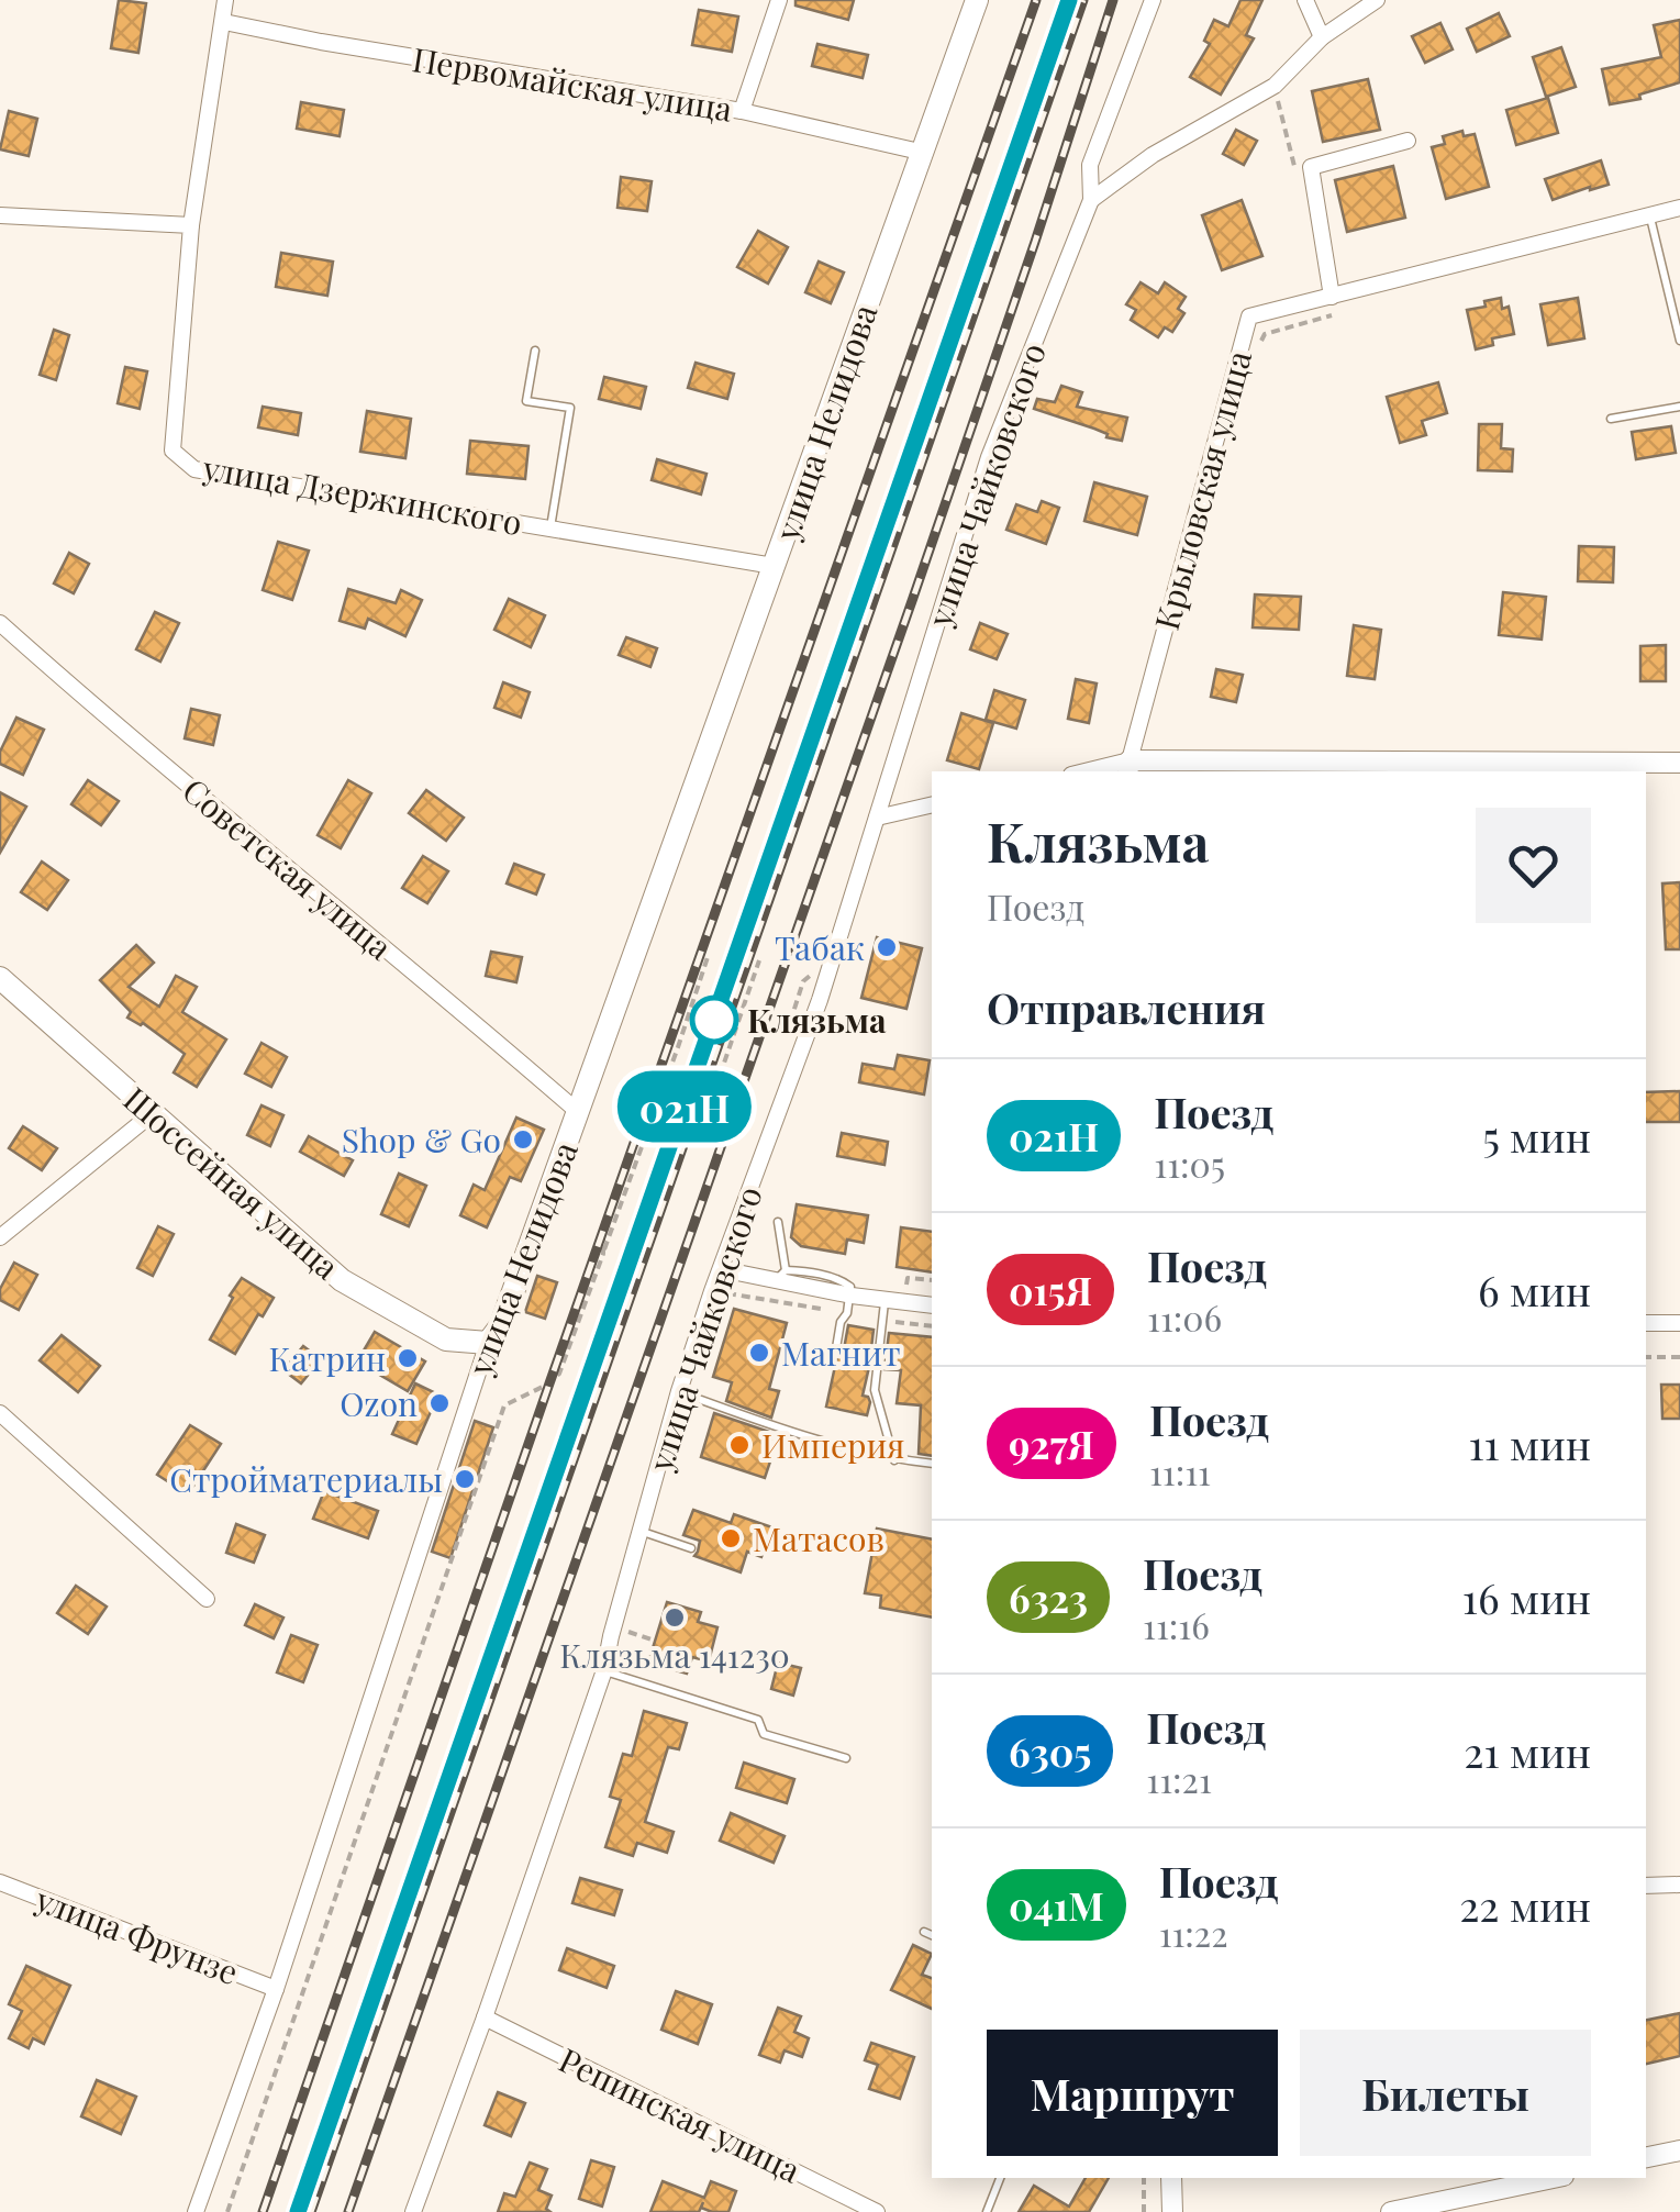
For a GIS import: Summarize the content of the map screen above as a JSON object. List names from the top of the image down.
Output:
{
  "streets": {
    "main road": ["улица Нелидова", "Шоссейная улица"],
    "street": [
      "Первомайская улица",
      "улица Чайковского",
      "Крыловская улица",
      "улица Дзержинского",
      "Советская улица",
      "улица Фрунзе",
      "Репинская улица"
    ]
  },
  "crossings": [
    ["Первомайская улица", "улица Нелидова"],
    ["улица Нелидова", "улица Дзержинского"],
    ["улица Нелидова", "Советская улица"],
    ["улица Нелидова", "Шоссейная улица"],
    ["улица Нелидова", "улица Фрунзе"],
    ["улица Чайковского", "Репинская улица"]
  ],
  "places": [
    "Табак",
    "Клязьма",
    "Shop & Go",
    "Магнит",
    "Катрин",
    "Ozon",
    "Империя",
    "Стройматериалы",
    "Матасов",
    "Клязьма 141230"
  ],
  "page": {
    "on_map": "021Н",
    "heading": [
      ["Клязьма", "Поезд"],
      "Отправления"
    ],
    "list": [
      {
        "mark": "021Н",
        "name": "Поезд",
        "note": "11:05",
        "value": "5 мин"
      },
      {
        "mark": "015Я",
        "name": "Поезд",
        "note": "11:06",
        "value": "6 мин"
      },
      {
        "mark": "927Я",
        "name": "Поезд",
        "note": "11:11",
        "value": "11 мин"
      },
      {
        "mark": "6323",
        "name": "Поезд",
        "note": "11:16",
        "value": "16 мин"
      },
      {
        "mark": "6305",
        "name": "Поезд",
        "note": "11:21",
        "value": "21 мин"
      },
      {
        "mark": "041М",
        "name": "Поезд",
        "note": "11:22",
        "value": "22 мин"
      }
    ],
    "buttons": ["Маршрут", "Билеты"]
  }
}
